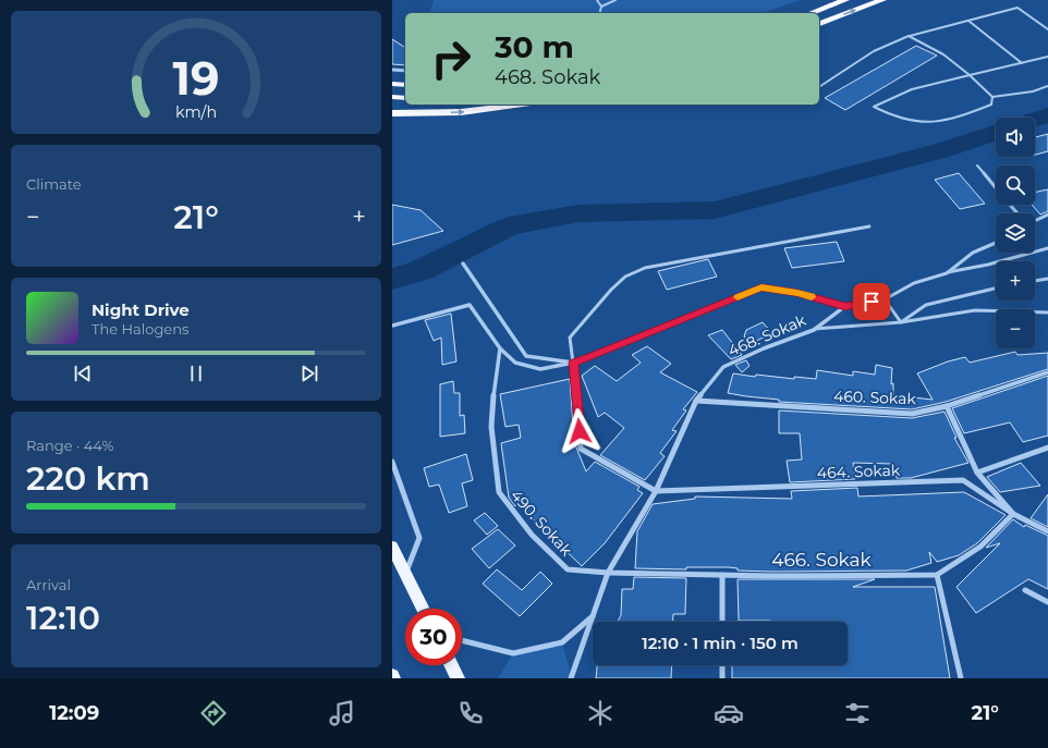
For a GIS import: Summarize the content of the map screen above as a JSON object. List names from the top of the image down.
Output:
{
  "streets": {
    "street": [
      "468. Sokak",
      "460. Sokak",
      "464. Sokak",
      "490. Sokak",
      "466. Sokak"
    ]
  },
  "crossings": [
    ["468. Sokak", "460. Sokak"],
    ["468. Sokak", "464. Sokak"],
    ["468. Sokak", "490. Sokak"],
    ["468. Sokak", "466. Sokak"],
    ["490. Sokak", "466. Sokak"]
  ],
  "page": {
    "turn": ["30 m", "468. Sokak"],
    "map_buttons": ["+", "−"],
    "tile": [
      "Climate",
      ["Range · 44%", "220 km"],
      ["Arrival", "12:10"]
    ],
    "heat": ["−", "21°", "+"],
    "song": ["Night Drive", "The Halogens"],
    "limit": "30",
    "trip": "12:10 · 1 min · 150 m",
    "tabs": ["12:09", "21°"],
    "gauge": ["19", "km/h"]
  }
}
